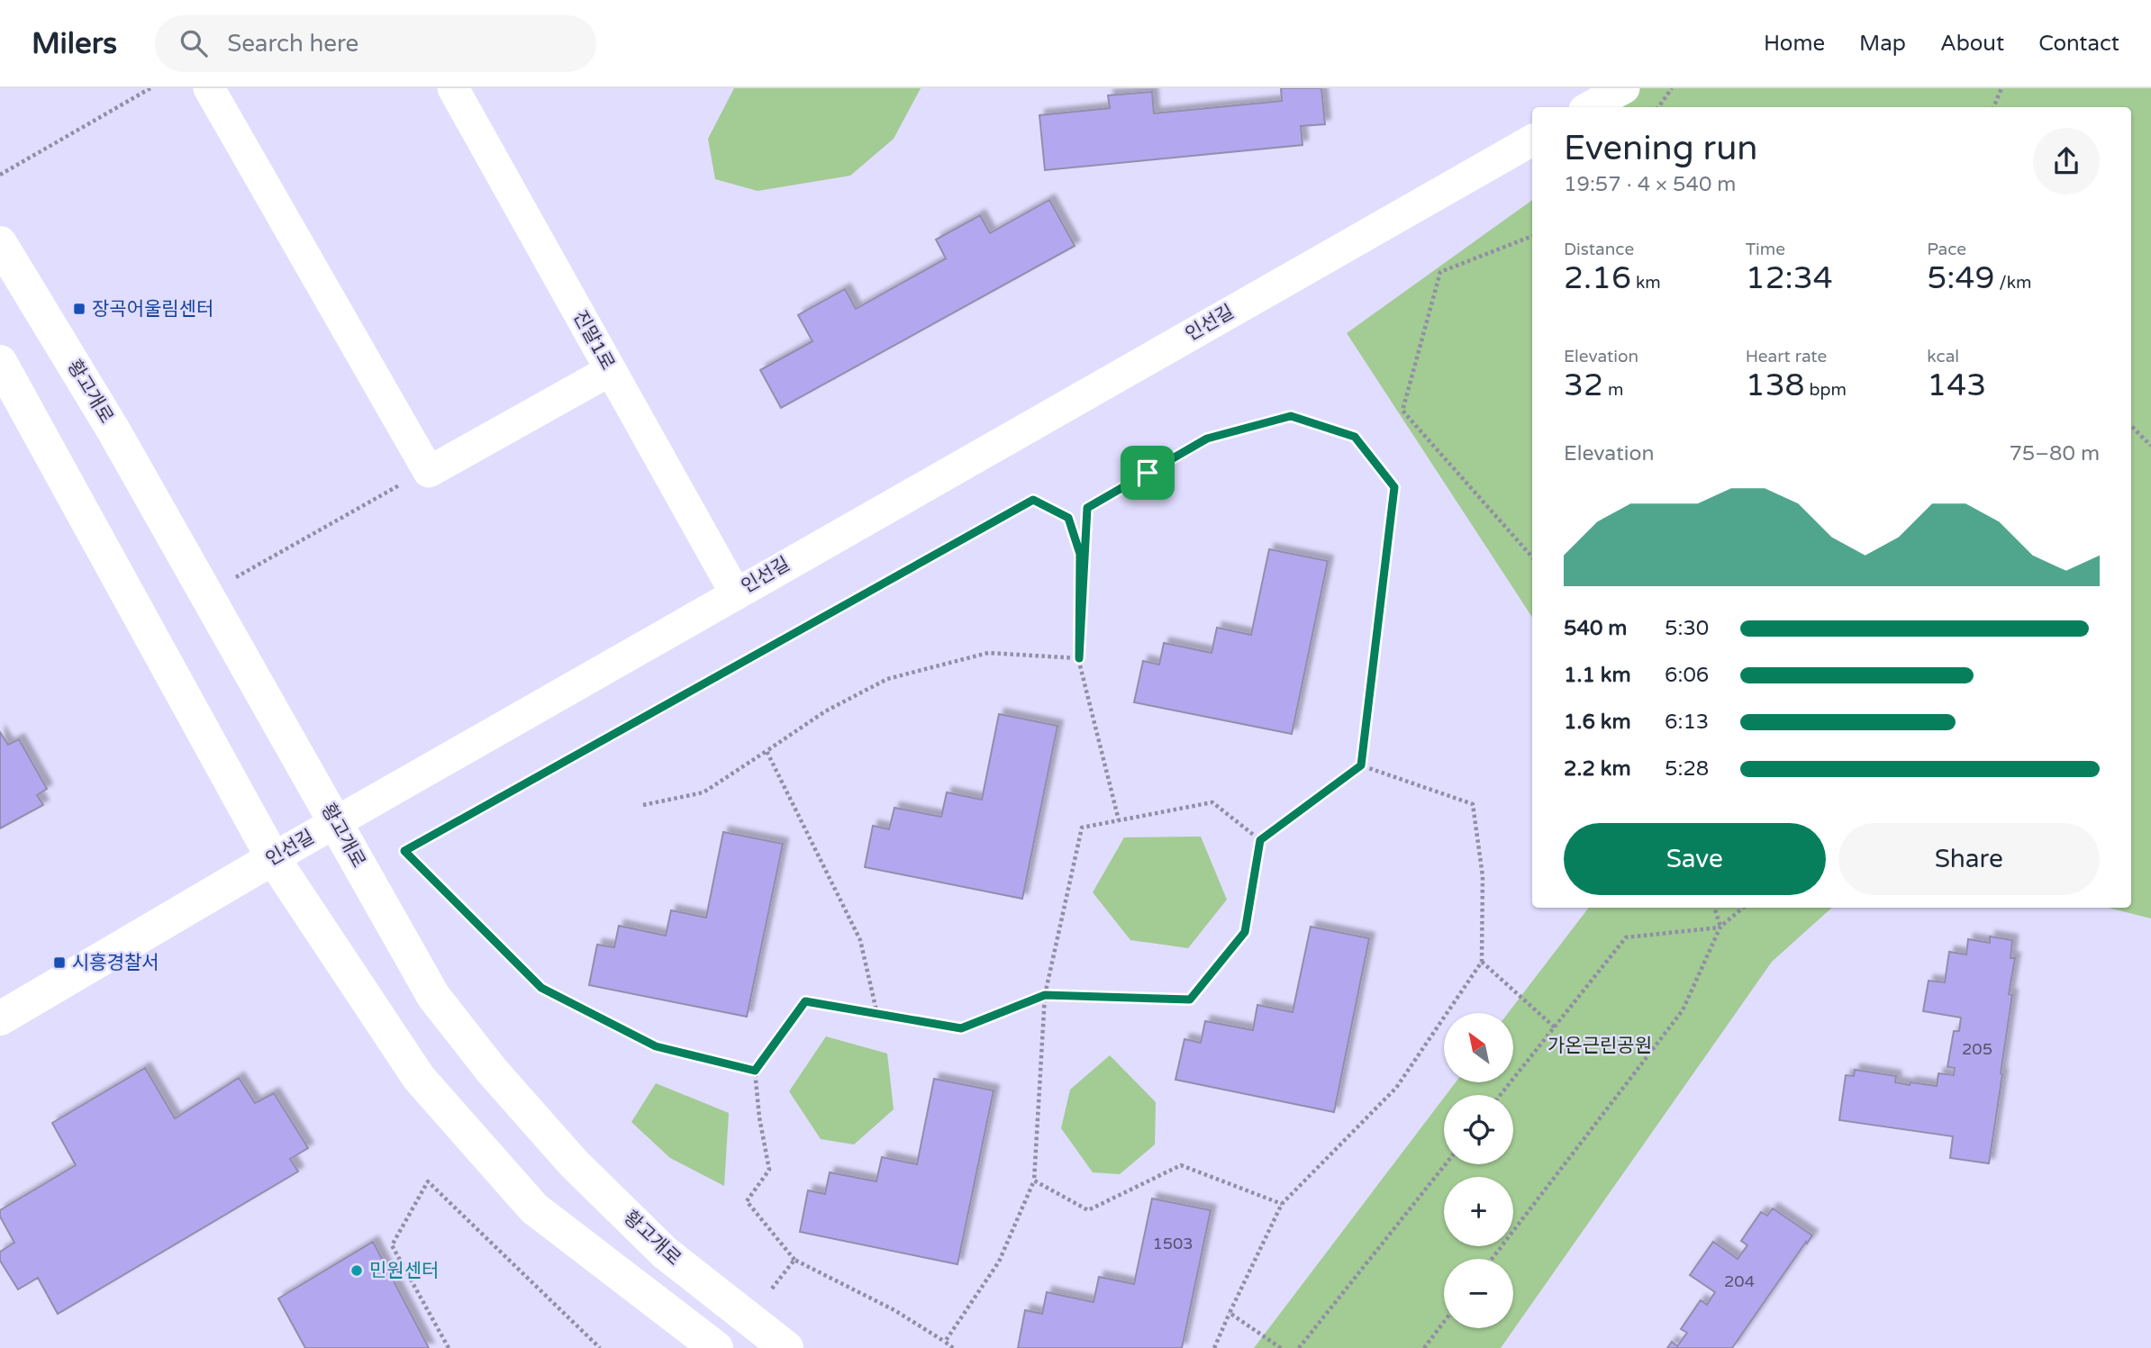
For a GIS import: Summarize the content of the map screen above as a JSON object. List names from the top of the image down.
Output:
{
  "streets": {
    "main road": ["인선길", "황고개로"],
    "street": ["진말1로"]
  },
  "crossings": [
    ["인선길", "진말1로"],
    ["인선길", "황고개로"]
  ],
  "parks": ["가온근린공원"],
  "places": {
    "transit": ["장곡어울림센터", "시흥경찰서"],
    "other": ["민원센터"]
  },
  "house_numbers": ["205", "1503", "204"],
  "north": "top left",
  "page": {
    "header": "Milers",
    "search": "Search here",
    "nav": [
      "Home",
      "Map",
      "About",
      "Contact"
    ],
    "heading": ["Evening run", "19:57 · 4 × 540 m"],
    "stats": [
      ["Distance", "2.16 km"],
      ["Time", "12:34"],
      ["Pace", "5:49 /km"],
      ["Elevation", "32 m"],
      ["Heart rate", "138 bpm"],
      ["kcal", "143"]
    ],
    "chart": ["Elevation", "75–80 m"],
    "list": [
      {
        "name": "540 m",
        "note": "5:30"
      },
      {
        "name": "1.1 km",
        "note": "6:06"
      },
      {
        "name": "1.6 km",
        "note": "6:13"
      },
      {
        "name": "2.2 km",
        "note": "5:28"
      }
    ],
    "buttons": ["Save", "Share"],
    "map_buttons": ["+", "−"]
  }
}
